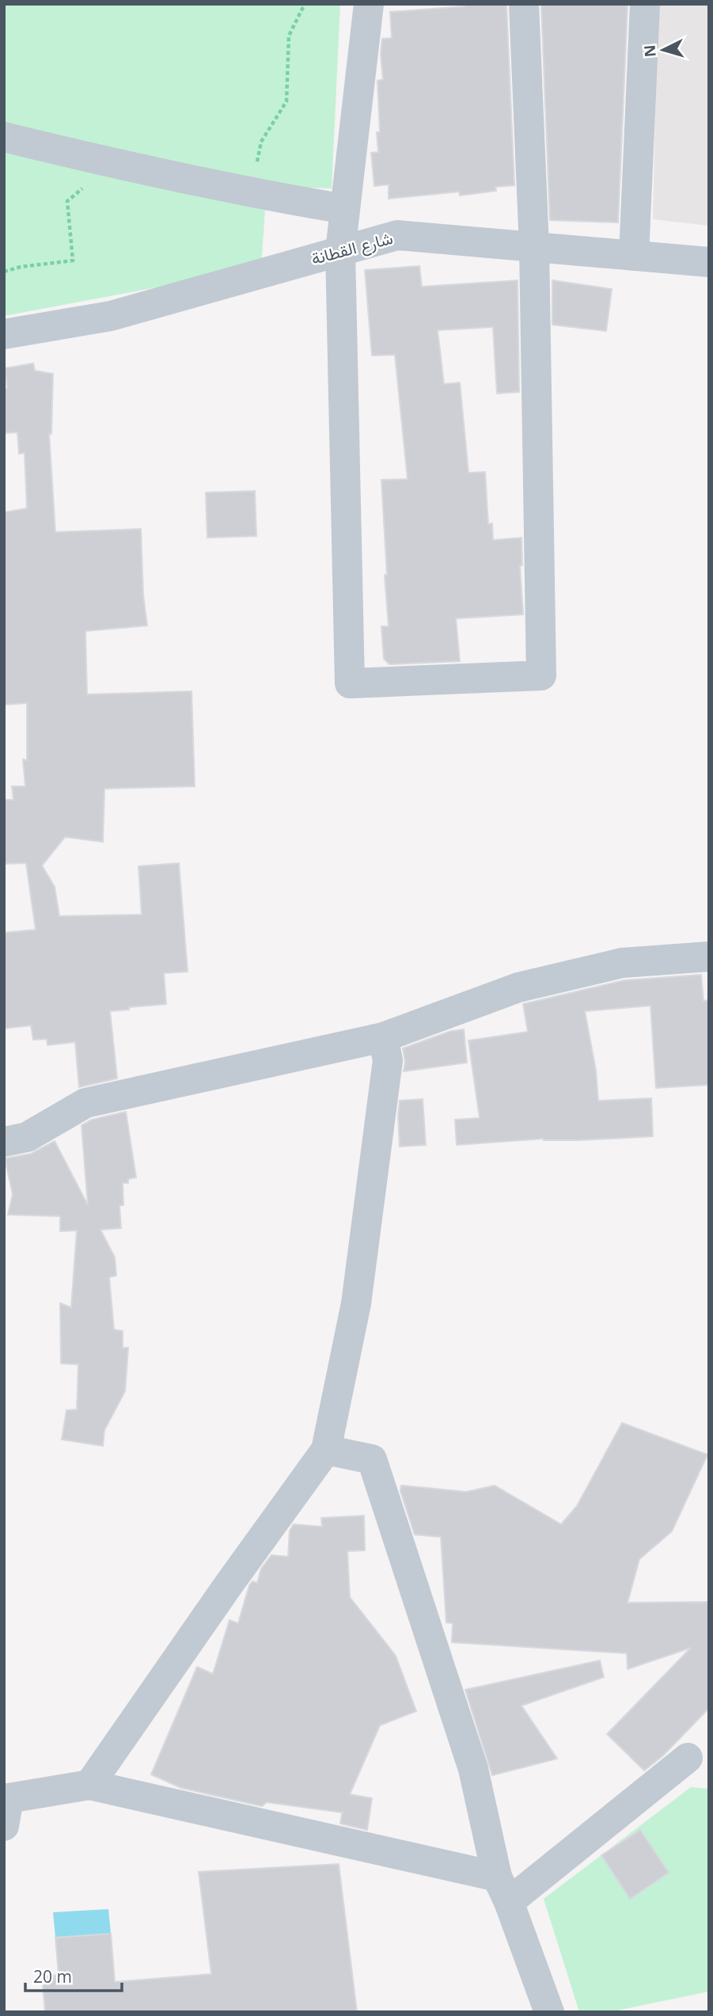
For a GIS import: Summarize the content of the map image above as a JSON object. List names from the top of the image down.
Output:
{
  "streets": {
    "street": ["شارع القطانة"]
  },
  "scale_bar": "20 m",
  "north": "left"
}
